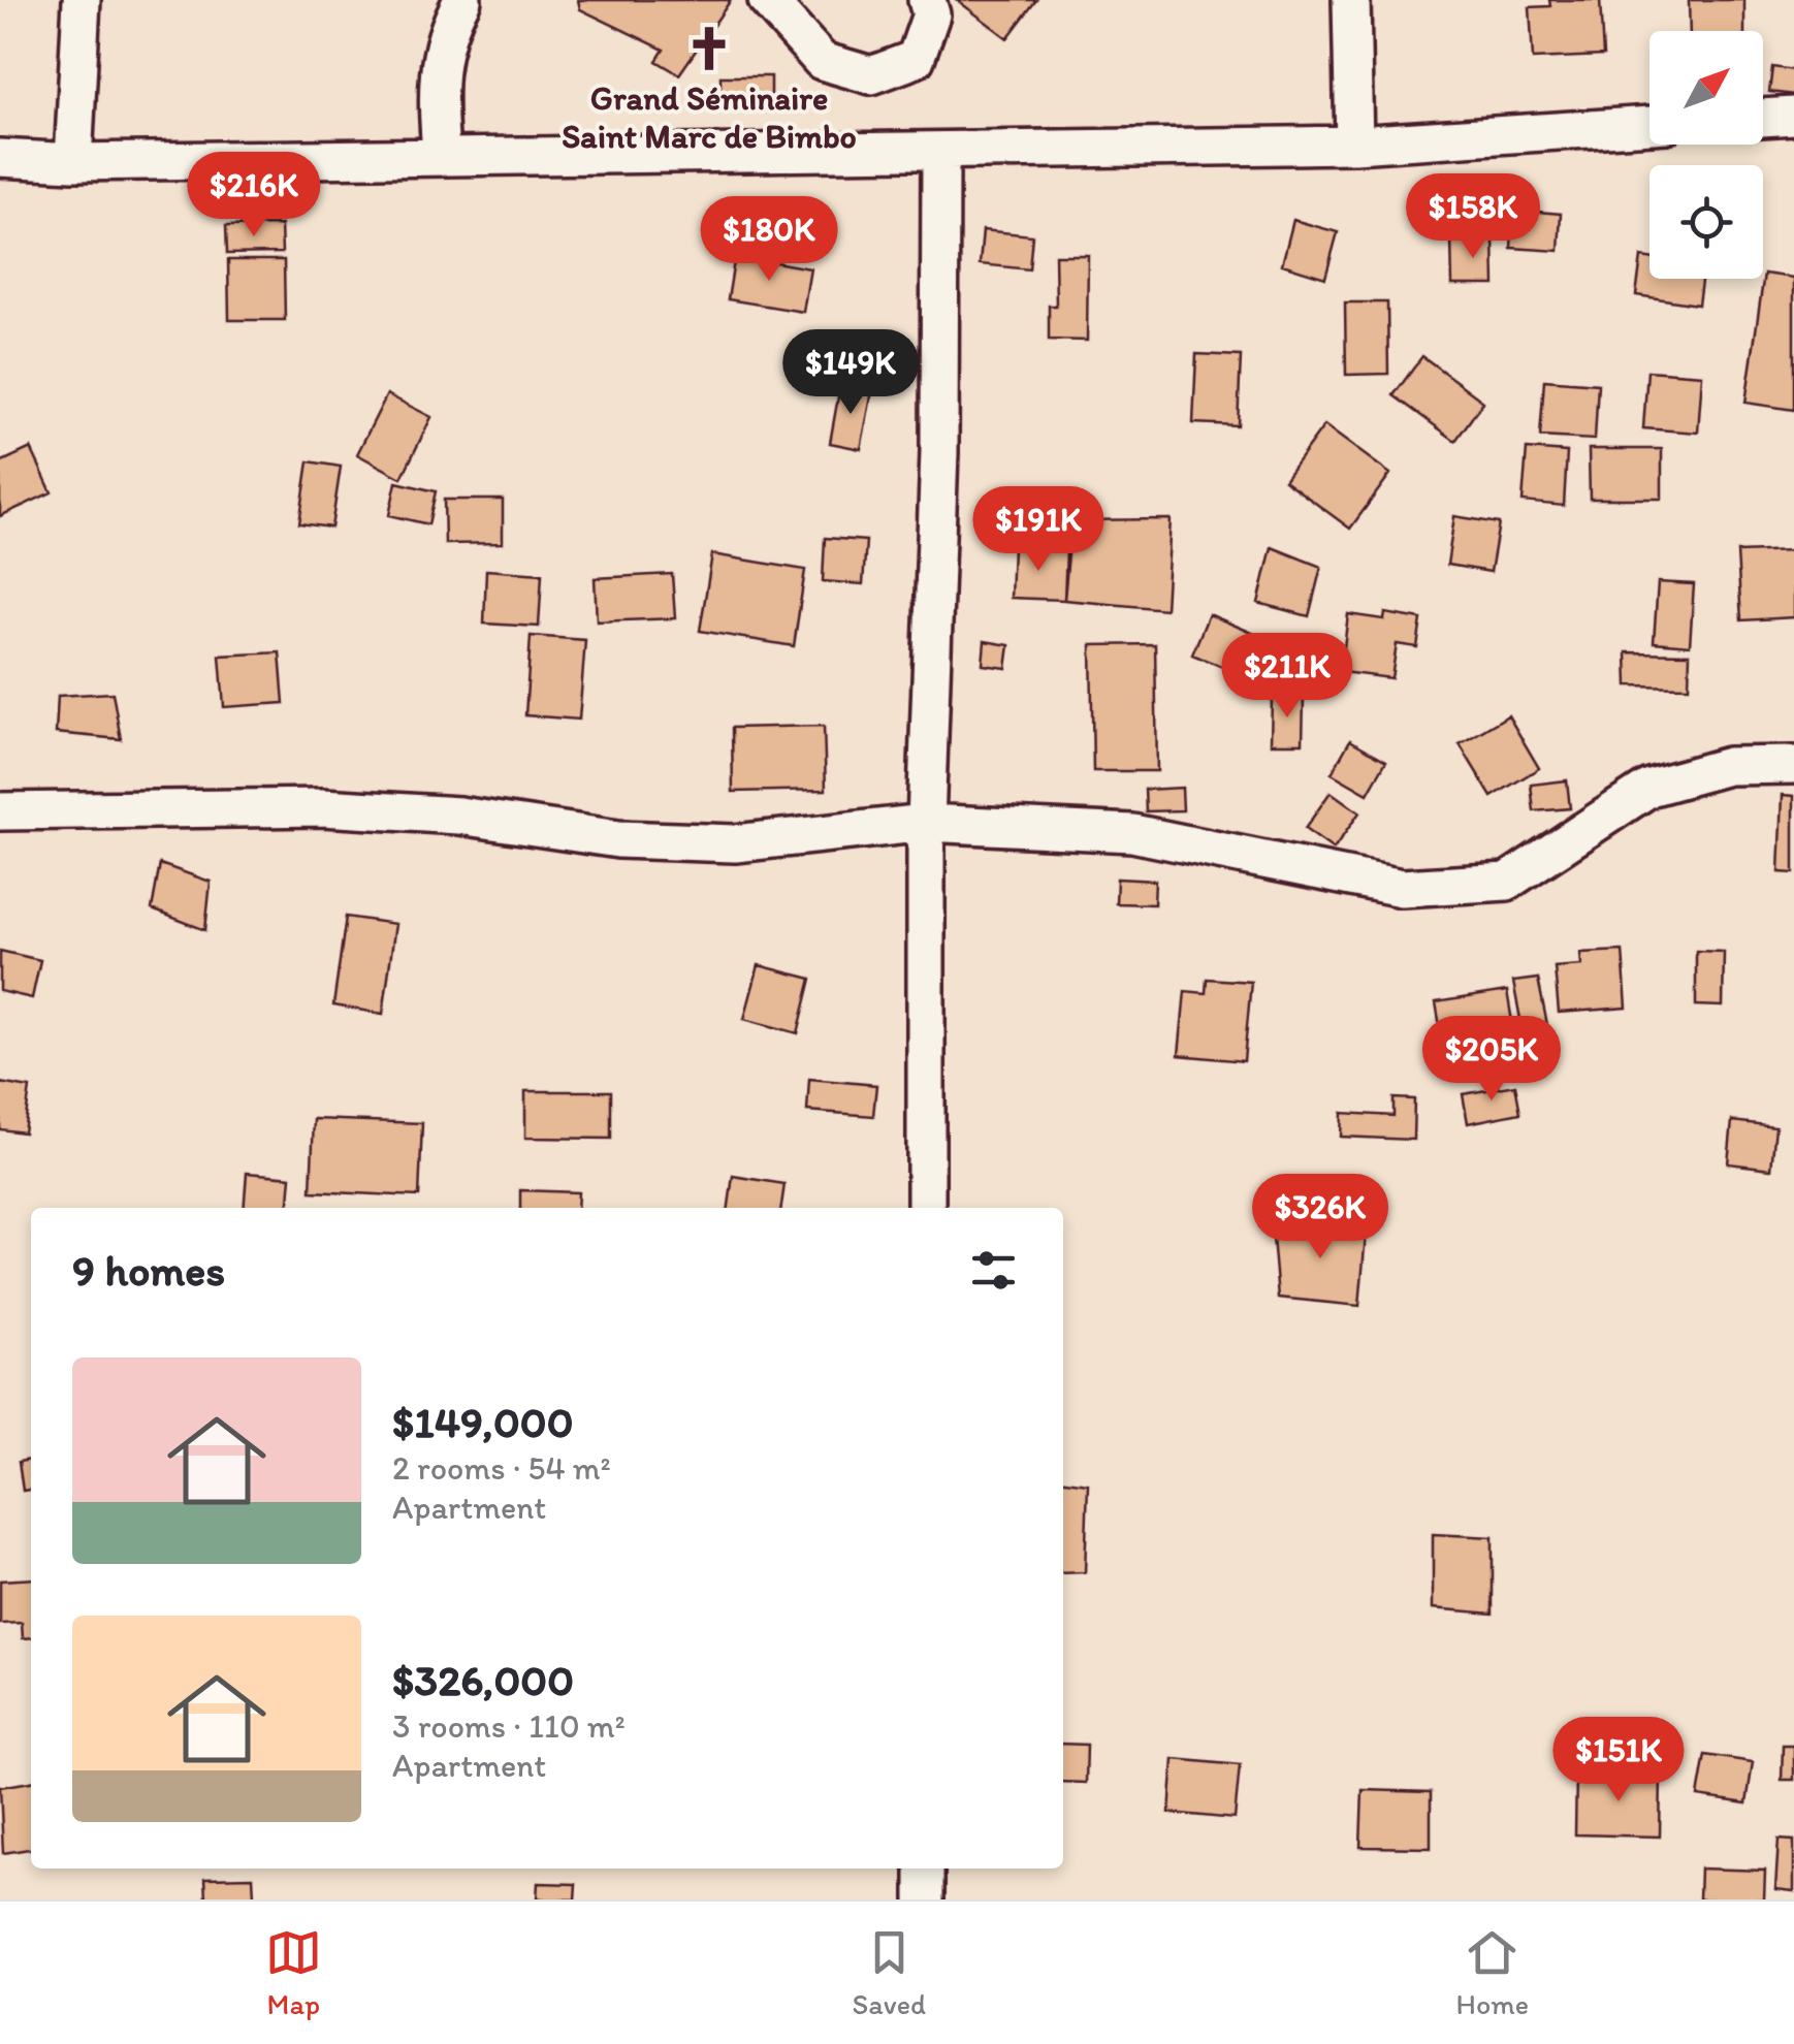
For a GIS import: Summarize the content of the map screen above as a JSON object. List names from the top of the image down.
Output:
{
  "places": {
    "church": ["Grand Séminaire Saint Marc de Bimbo"]
  },
  "north": "top right",
  "page": {
    "price": [
      "$216K",
      "$158K",
      "$180K",
      "$149K",
      "$191K",
      "$211K",
      "$205K",
      "$326K",
      "$151K"
    ],
    "heading": "9 homes",
    "list": [
      {
        "name": "$149,000",
        "note": "2 rooms · 54 m² · Apartment"
      },
      {
        "name": "$326,000",
        "note": "3 rooms · 110 m² · Apartment"
      }
    ],
    "tabs": ["Map", "Saved", "Home"]
  }
}
